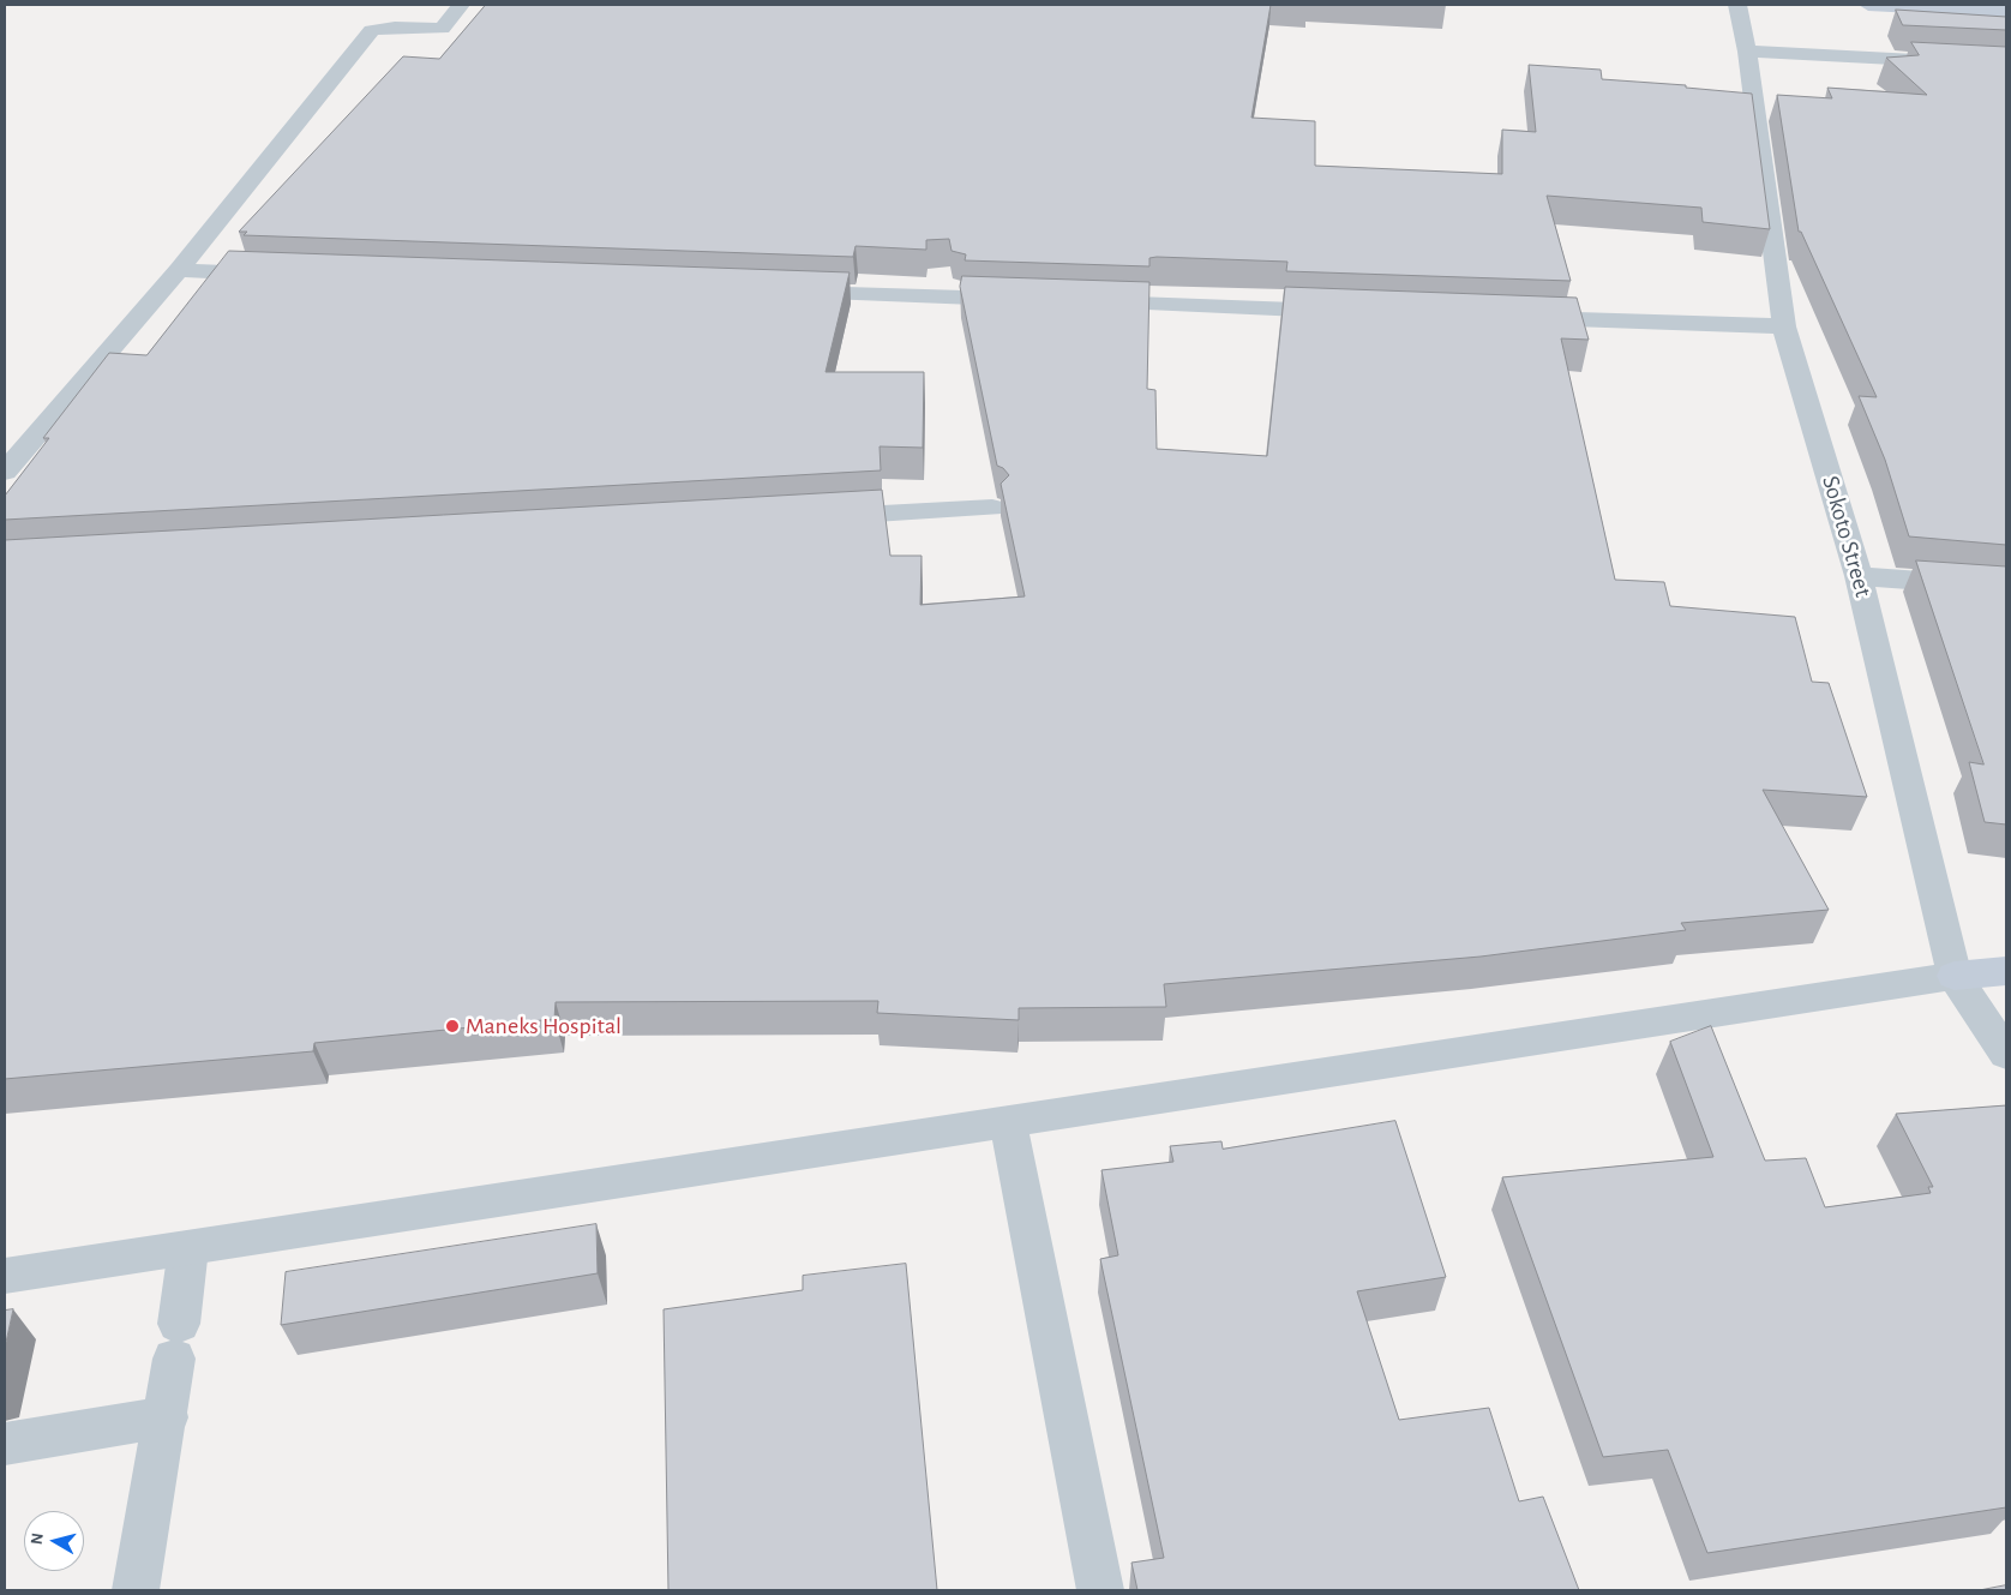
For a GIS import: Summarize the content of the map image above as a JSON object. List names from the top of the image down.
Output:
{
  "streets": {
    "street": ["Sokoto Street"]
  },
  "places": ["Maneks Hospital"],
  "north": "left"
}
